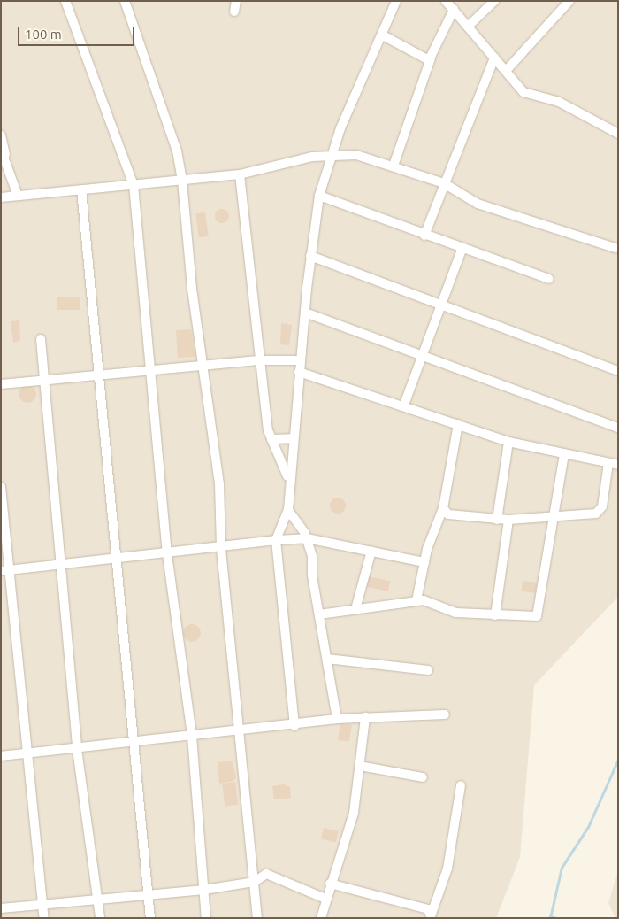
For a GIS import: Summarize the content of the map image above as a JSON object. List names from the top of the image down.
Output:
{
  "scale_bar": "100 m"
}
